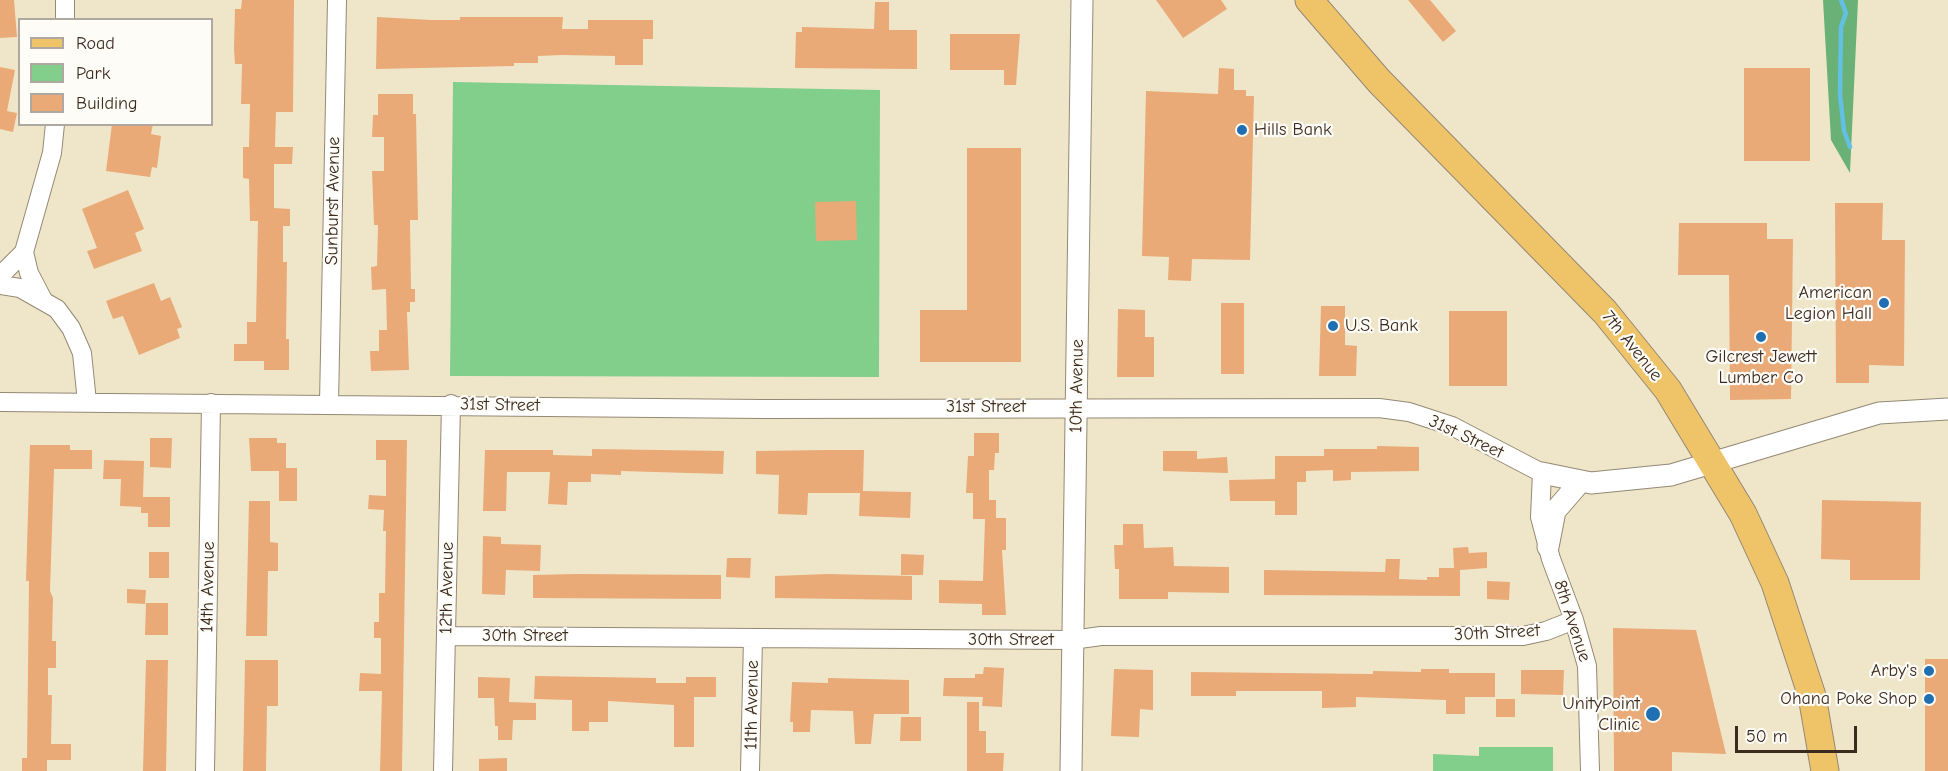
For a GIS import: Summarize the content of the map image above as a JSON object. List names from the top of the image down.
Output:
{
  "streets": {
    "main road": ["7th Avenue"],
    "street": [
      "Sunburst Avenue",
      "10th Avenue",
      "31st Street",
      "14th Avenue",
      "12th Avenue",
      "8th Avenue",
      "30th Street",
      "11th Avenue"
    ]
  },
  "crossings": [
    ["Sunburst Avenue", "31st Street"],
    ["7th Avenue", "31st Street"],
    ["10th Avenue", "31st Street"],
    ["10th Avenue", "30th Street"],
    ["31st Street", "14th Avenue"],
    ["31st Street", "12th Avenue"],
    ["31st Street", "8th Avenue"],
    ["12th Avenue", "30th Street"],
    ["8th Avenue", "30th Street"],
    ["30th Street", "11th Avenue"]
  ],
  "places": [
    "Hills Bank",
    "American Legion Hall",
    "U.S. Bank",
    "Gilcrest Jewett Lumber Co",
    "Arby's",
    "Ohana Poke Shop",
    "UnityPoint Clinic"
  ],
  "legend": ["Road", "Park", "Building"],
  "scale_bar": "50 m"
}
